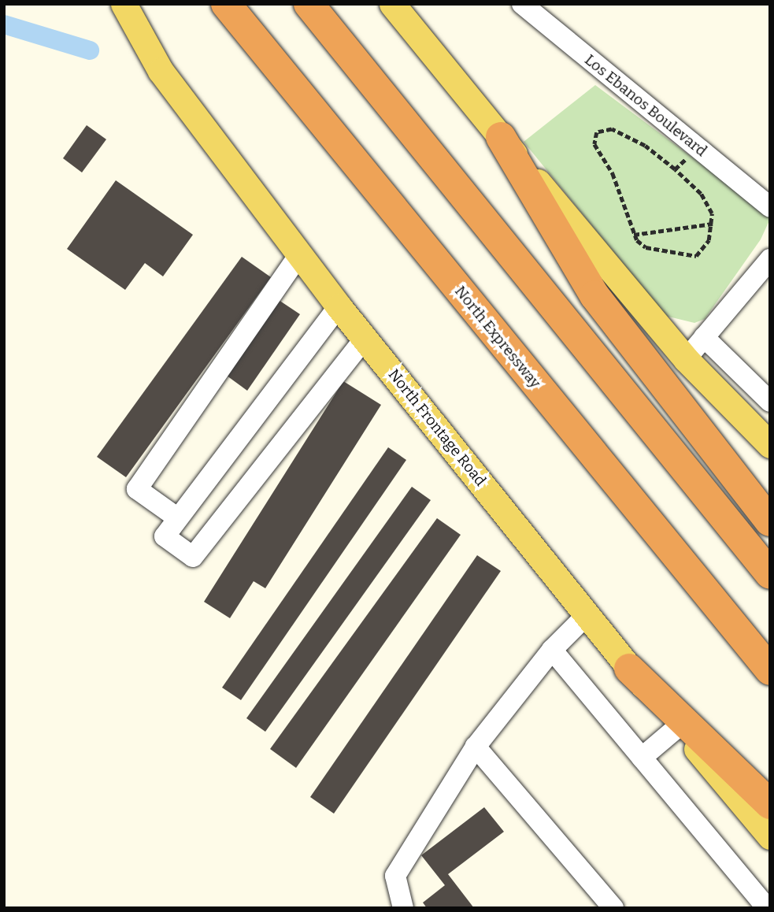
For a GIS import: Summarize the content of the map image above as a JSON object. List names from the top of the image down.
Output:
{
  "streets": {
    "highway": ["North Expressway"],
    "main road": ["North Frontage Road"],
    "street": ["Los Ebanos Boulevard"]
  }
}
